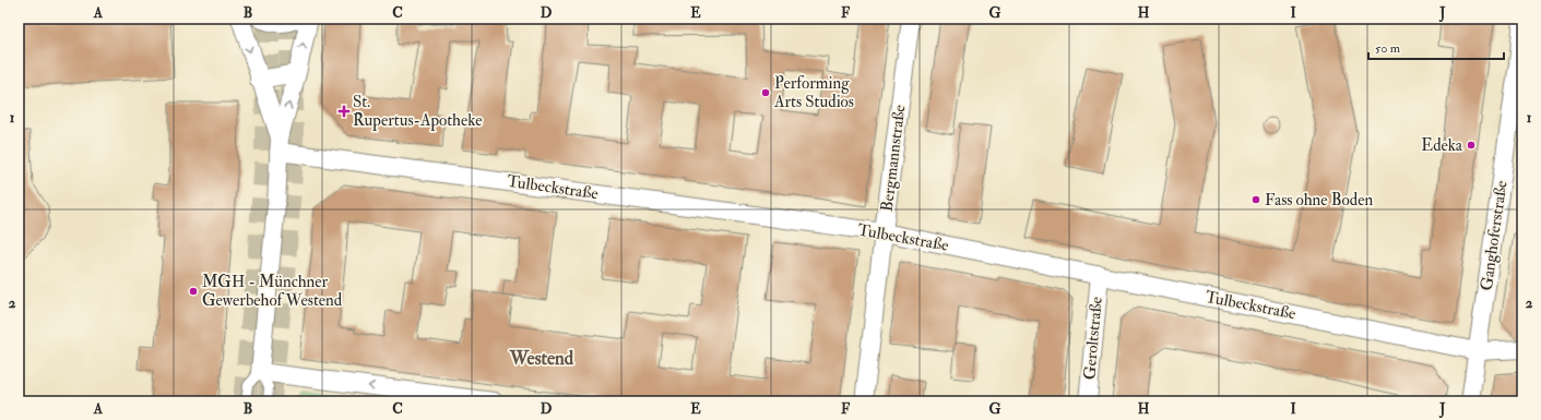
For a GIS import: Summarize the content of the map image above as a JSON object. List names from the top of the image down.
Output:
{
  "streets": {
    "street": [
      "Bergmannstraße",
      "Tulbeckstraße",
      "Ganghoferstraße",
      "Geroltstraße"
    ]
  },
  "crossings": [
    ["Bergmannstraße", "Tulbeckstraße"],
    ["Tulbeckstraße", "Ganghoferstraße"],
    ["Tulbeckstraße", "Geroltstraße"]
  ],
  "districts": ["Westend"],
  "places": {
    "other": [
      "Performing Arts Studios",
      "Edeka",
      "Fass ohne Boden",
      "MGH - Münchner Gewerbehof Westend"
    ],
    "health": ["St. Rupertus-Apotheke"]
  },
  "scale_bar": "50 m",
  "grid": {
    "columns": [
      "A",
      "B",
      "C",
      "D",
      "E",
      "F",
      "G",
      "H",
      "I",
      "J"
    ],
    "rows": ["1", "2"]
  }
}
